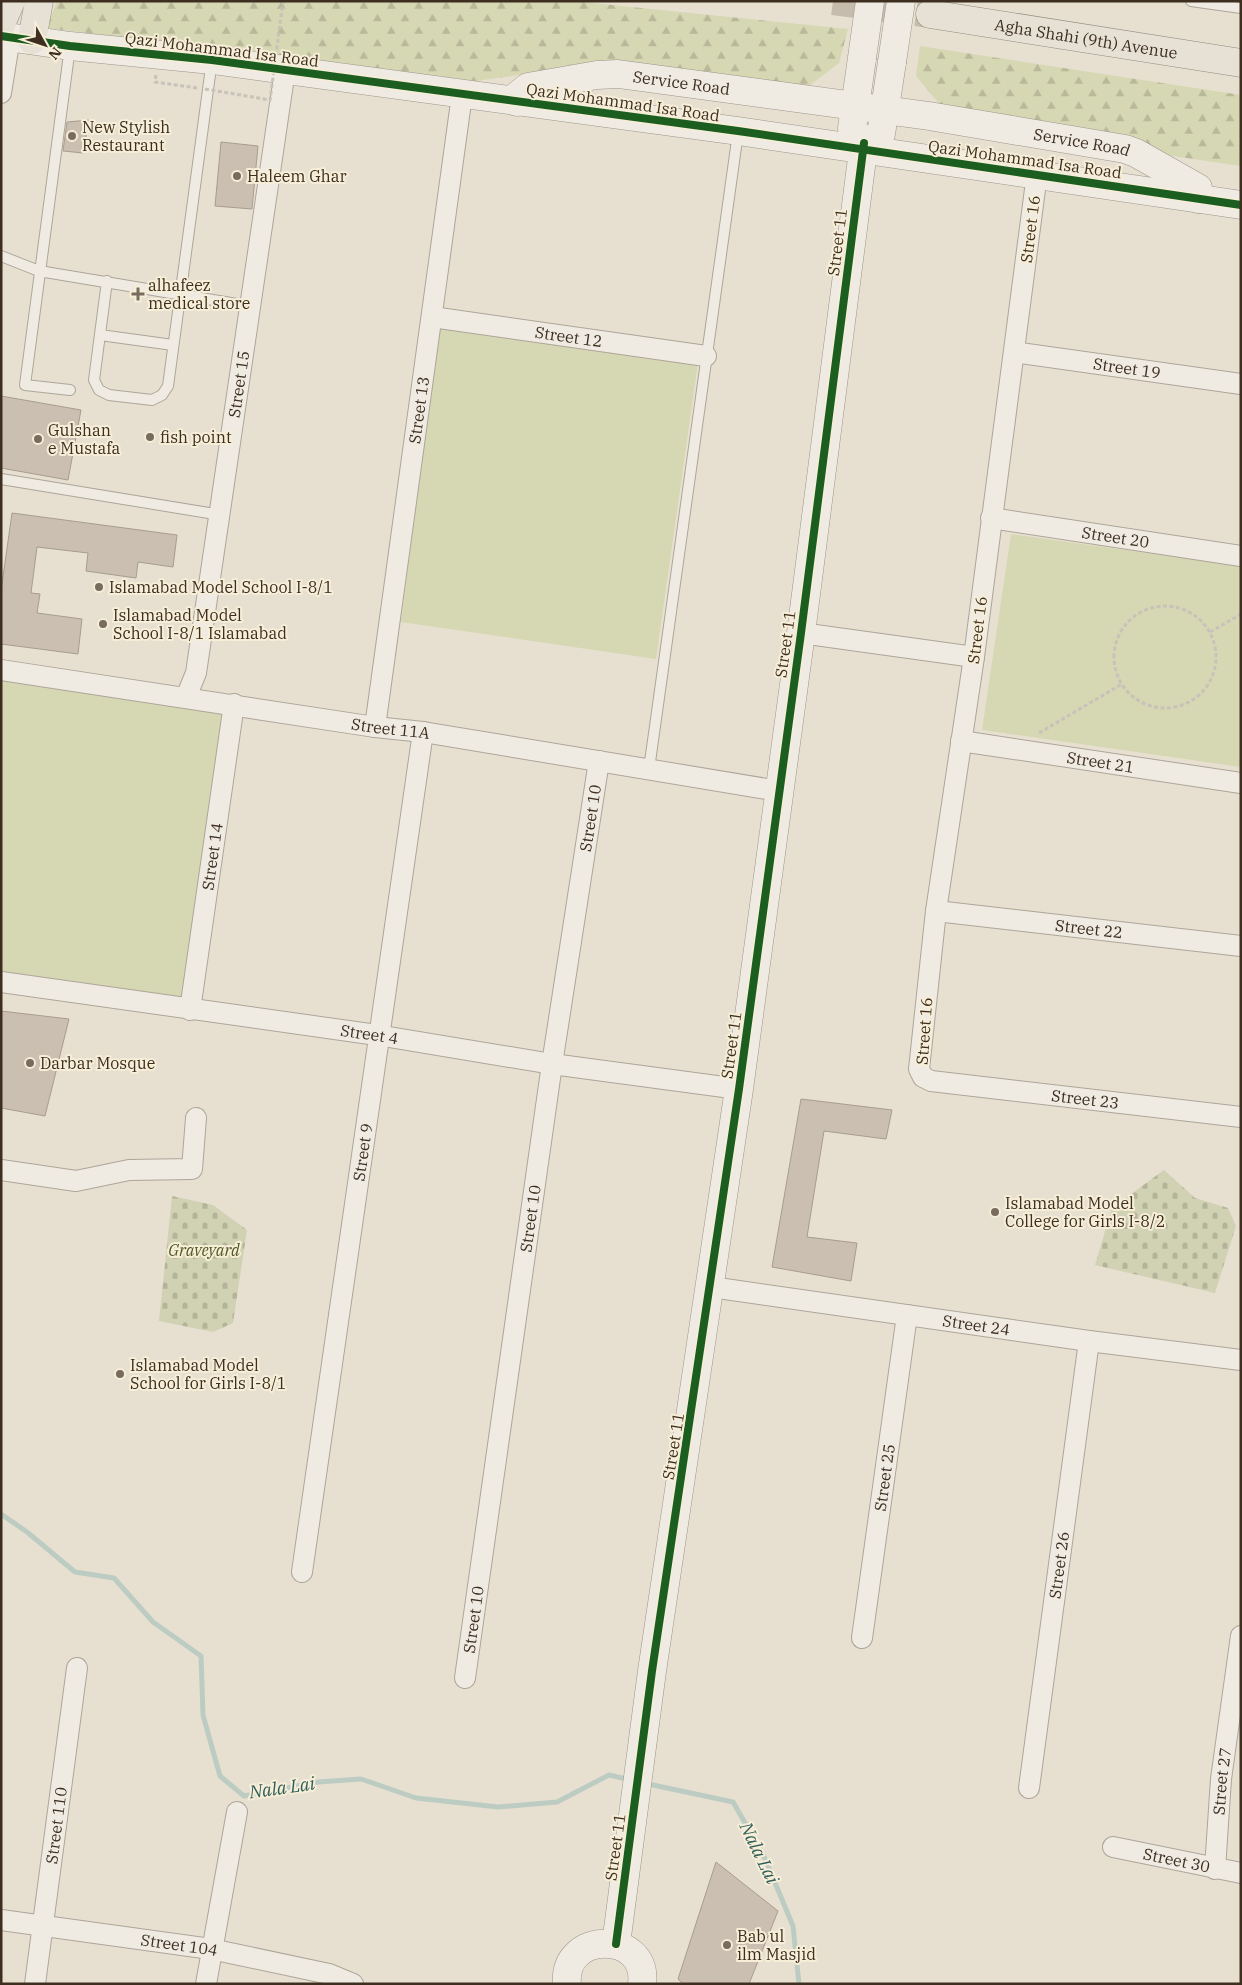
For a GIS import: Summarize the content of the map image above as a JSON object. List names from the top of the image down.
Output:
{
  "streets": {
    "main road": ["Agha Shahi (9th) Avenue"],
    "street": [
      "Qazi Mohammad Isa Road",
      "Service Road",
      "Street 16",
      "Street 11",
      "Street 12",
      "Street 19",
      "Street 15",
      "Street 13",
      "Street 20",
      "Street 11A",
      "Street 21",
      "Street 10",
      "Street 14",
      "Street 22",
      "Street 4",
      "Street 23",
      "Street 9",
      "Street 24",
      "Street 25",
      "Street 26",
      "Street 27",
      "Street 110",
      "Street 30",
      "Street 104"
    ]
  },
  "crossings": [
    ["Qazi Mohammad Isa Road", "Service Road"],
    ["Qazi Mohammad Isa Road", "Street 16"],
    ["Qazi Mohammad Isa Road", "Street 11"],
    ["Qazi Mohammad Isa Road", "Street 15"],
    ["Qazi Mohammad Isa Road", "Street 13"],
    ["Street 16", "Street 19"],
    ["Street 16", "Street 20"],
    ["Street 16", "Street 21"],
    ["Street 16", "Street 22"],
    ["Street 16", "Street 23"],
    ["Street 11", "Street 11A"],
    ["Street 11", "Street 4"],
    ["Street 11", "Street 24"],
    ["Street 12", "Street 13"],
    ["Street 15", "Street 11A"],
    ["Street 13", "Street 11A"],
    ["Street 11A", "Street 10"],
    ["Street 11A", "Street 14"],
    ["Street 11A", "Street 9"],
    ["Street 10", "Street 4"],
    ["Street 14", "Street 4"],
    ["Street 4", "Street 9"],
    ["Street 24", "Street 25"],
    ["Street 24", "Street 26"],
    ["Street 27", "Street 30"],
    ["Street 110", "Street 104"]
  ],
  "water": ["Nala Lai"],
  "parks": ["Graveyard"],
  "places": {
    "other": [
      "New Stylish Restaurant",
      "Haleem Ghar",
      "fish point",
      "Gulshan e Mustafa",
      "Islamabad Model School I-8/1",
      "Islamabad Model School I-8/1 Islamabad",
      "Darbar Mosque",
      "Islamabad Model College for Girls I-8/2",
      "Islamabad Model School for Girls I-8/1",
      "Bab ul ilm Masjid"
    ],
    "health": ["alhafeez medical store"]
  },
  "north": "bottom right"
}
